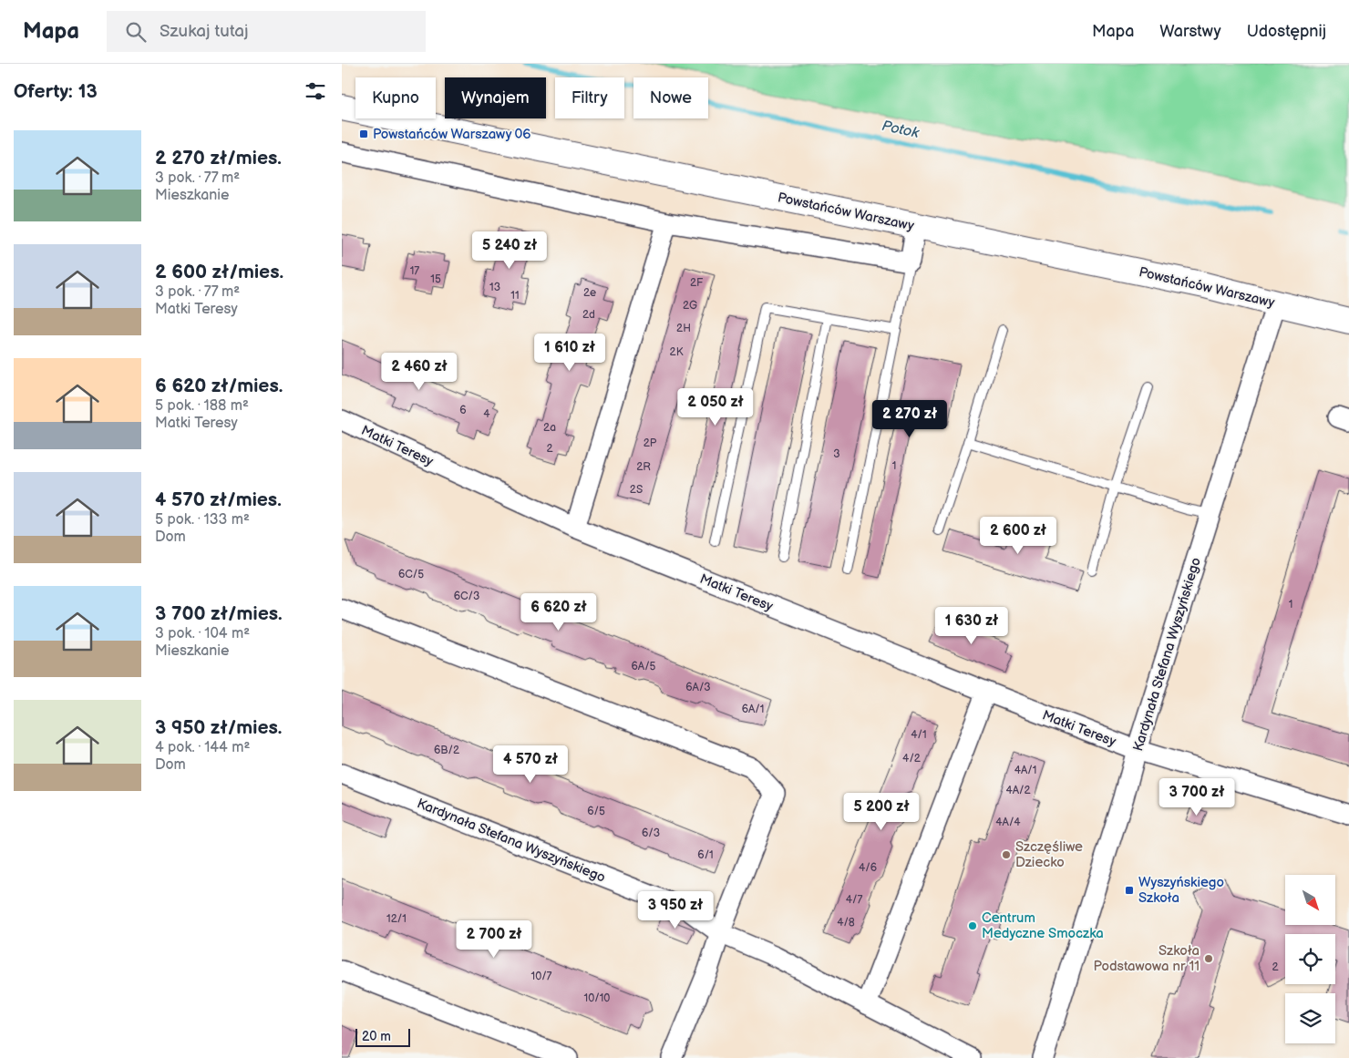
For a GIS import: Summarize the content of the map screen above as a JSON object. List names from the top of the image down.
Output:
{
  "streets": {
    "street": ["Powstańców Warszawy", "Matki Teresy", "Kardynała Stefana Wyszyńskiego"]
  },
  "crossings": [
    ["Powstańców Warszawy", "Kardynała Stefana Wyszyńskiego"],
    ["Matki Teresy", "Kardynała Stefana Wyszyńskiego"]
  ],
  "water": ["Potok"],
  "places": {
    "transit": ["Powstańców Warszawy 06", "Wyszyńskiego Szkoła"],
    "other": ["Szczęśliwe Dziecko", "Centrum Medyczne Smoczka", "Szkoła Podstawowa nr 11"]
  },
  "house_numbers": [
    "17",
    "15",
    "2F",
    "13",
    "2e",
    "11",
    "2G",
    "2d",
    "2H",
    "2K",
    "6",
    "4",
    "2a",
    "2P",
    "2",
    "3",
    "1",
    "2R",
    "2S",
    "6C/5",
    "6C/3",
    "1",
    "6A/5",
    "6A/3",
    "6A/1",
    "4/1",
    "6B/2",
    "4/2",
    "4A/1",
    "4A/2",
    "6/5",
    "4A/4",
    "6/3",
    "6/1",
    "4/6",
    "4/7",
    "12/1",
    "4/8",
    "2",
    "10/7",
    "10/10"
  ],
  "scale_bar": "20 m",
  "north": "bottom right",
  "page": {
    "header": "Mapa",
    "search": "Szukaj tutaj",
    "nav": ["Mapa", "Warstwy", "Udostępnij"],
    "heading": "Oferty: 13",
    "chip": [
      "Kupno",
      "Wynajem",
      "Filtry",
      "Nowe"
    ],
    "list": [
      {
        "name": "2 270 zł/mies.",
        "note": "3 pok. · 77 m² · Mieszkanie"
      },
      {
        "name": "2 600 zł/mies.",
        "note": "3 pok. · 77 m² · Matki Teresy"
      },
      {
        "name": "6 620 zł/mies.",
        "note": "5 pok. · 188 m² · Matki Teresy"
      },
      {
        "name": "4 570 zł/mies.",
        "note": "5 pok. · 133 m² · Dom"
      },
      {
        "name": "3 700 zł/mies.",
        "note": "3 pok. · 104 m² · Mieszkanie"
      },
      {
        "name": "3 950 zł/mies.",
        "note": "4 pok. · 144 m² · Dom"
      }
    ],
    "price": [
      "5 240 zł",
      "1 610 zł",
      "2 460 zł",
      "2 050 zł",
      "2 270 zł",
      "2 600 zł",
      "6 620 zł",
      "1 630 zł",
      "4 570 zł",
      "3 700 zł",
      "5 200 zł",
      "3 950 zł",
      "2 700 zł"
    ],
    "scale": "20 m"
  }
}
